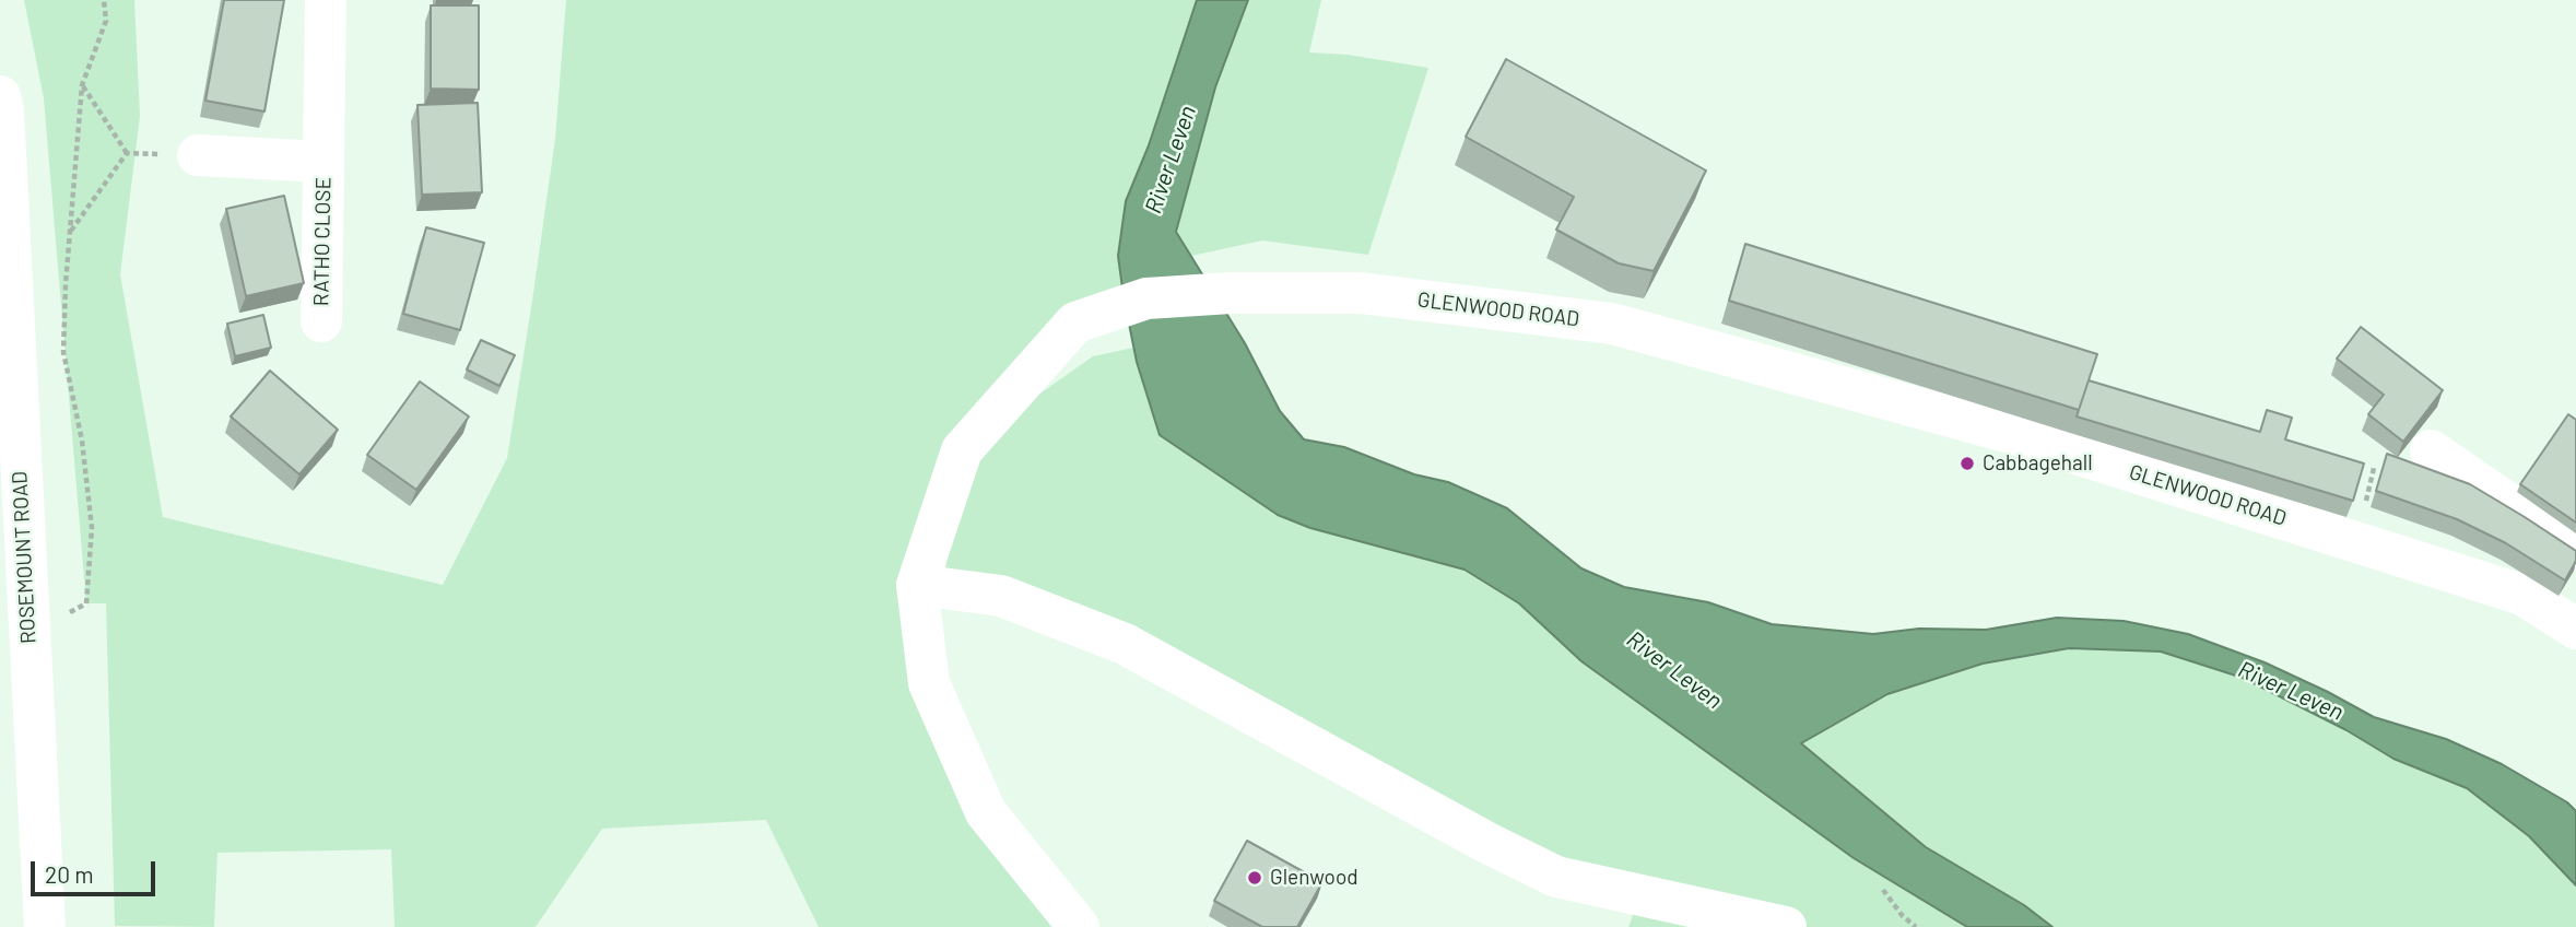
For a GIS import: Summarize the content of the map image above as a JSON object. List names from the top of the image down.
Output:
{
  "streets": {
    "street": ["RATHO CLOSE", "GLENWOOD ROAD", "ROSEMOUNT ROAD"]
  },
  "water": ["River Leven"],
  "places": ["Cabbagehall", "Glenwood"],
  "scale_bar": "20 m"
}
